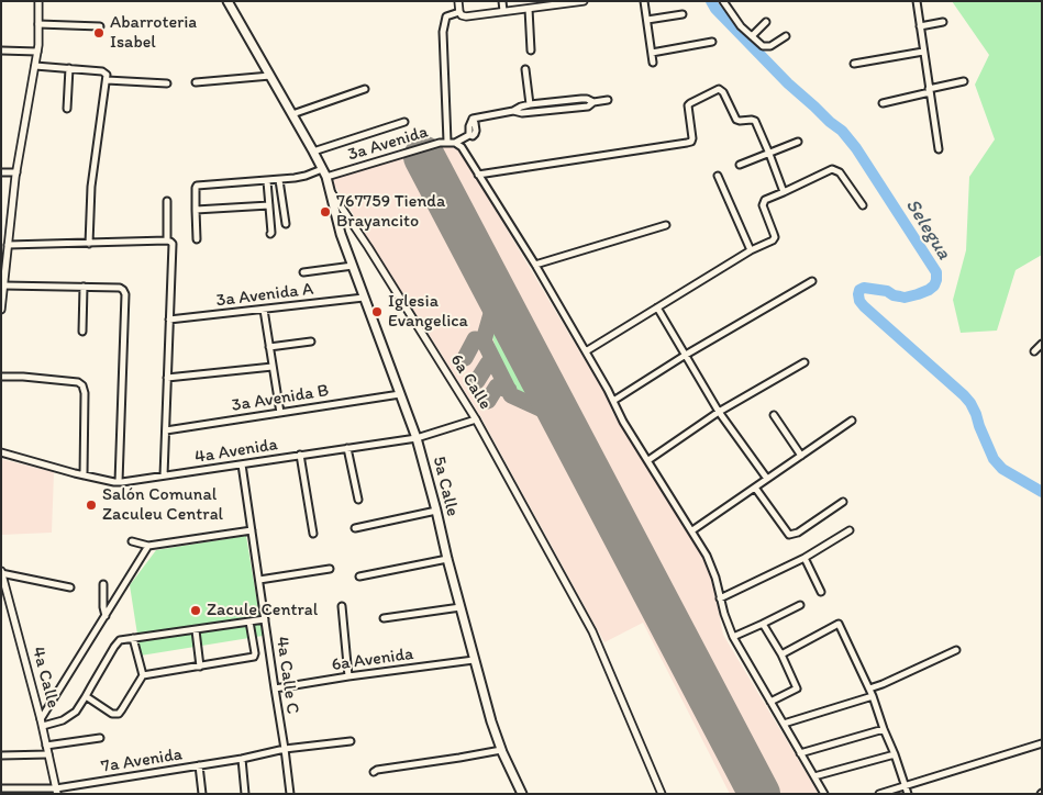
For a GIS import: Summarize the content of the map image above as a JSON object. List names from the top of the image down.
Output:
{
  "streets": {
    "main road": ["6a Calle", "5a Calle"],
    "street": [
      "3a Avenida",
      "3a Avenida A",
      "3a Avenida B",
      "4a Avenida",
      "6a Avenida",
      "4a Calle C",
      "4a Calle",
      "7a Avenida"
    ]
  },
  "crossings": [
    ["3a Avenida", "6a Calle"],
    ["3a Avenida A", "5a Calle"],
    ["6a Calle", "4a Avenida"],
    ["6a Calle", "5a Calle"],
    ["3a Avenida B", "5a Calle"],
    ["4a Avenida", "5a Calle"],
    ["4a Avenida", "4a Calle C"],
    ["5a Calle", "6a Avenida"],
    ["6a Avenida", "4a Calle C"],
    ["4a Calle C", "7a Avenida"],
    ["4a Calle", "7a Avenida"]
  ],
  "water": ["Selegua"],
  "places": [
    "Abarroteria Isabel",
    "767759 Tienda Brayancito",
    "Iglesia Evangelica",
    "Salón Comunal Zaculeu Central",
    "Zacule Central"
  ]
}
